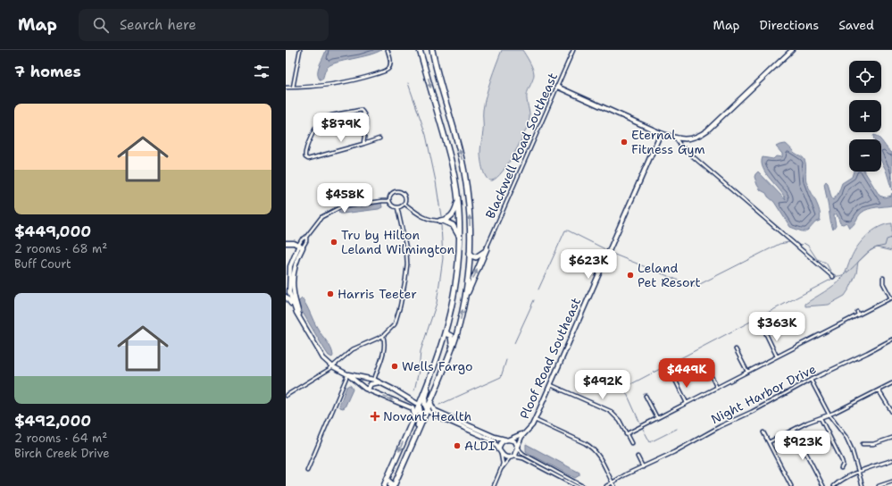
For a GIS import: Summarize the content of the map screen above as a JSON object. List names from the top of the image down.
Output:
{
  "streets": {
    "street": ["Blackwell Road Southeast", "Ploof Road Southeast", "Night Harbor Drive"]
  },
  "places": {
    "other": [
      "Eternal Fitness Gym",
      "Tru by Hilton Leland Wilmington",
      "Leland Pet Resort",
      "Harris Teeter",
      "Wells Fargo",
      "ALDI"
    ],
    "health": ["Novant Health"]
  },
  "page": {
    "header": "Map",
    "search": "Search here",
    "nav": ["Map", "Directions", "Saved"],
    "heading": "7 homes",
    "map_buttons": ["+", "−"],
    "list": [
      {
        "name": "$449,000",
        "note": "2 rooms · 68 m² · Buff Court"
      },
      {
        "name": "$492,000",
        "note": "2 rooms · 64 m² · Birch Creek Drive"
      }
    ],
    "price": [
      "$879K",
      "$458K",
      "$623K",
      "$363K",
      "$449K",
      "$492K",
      "$923K"
    ]
  }
}
